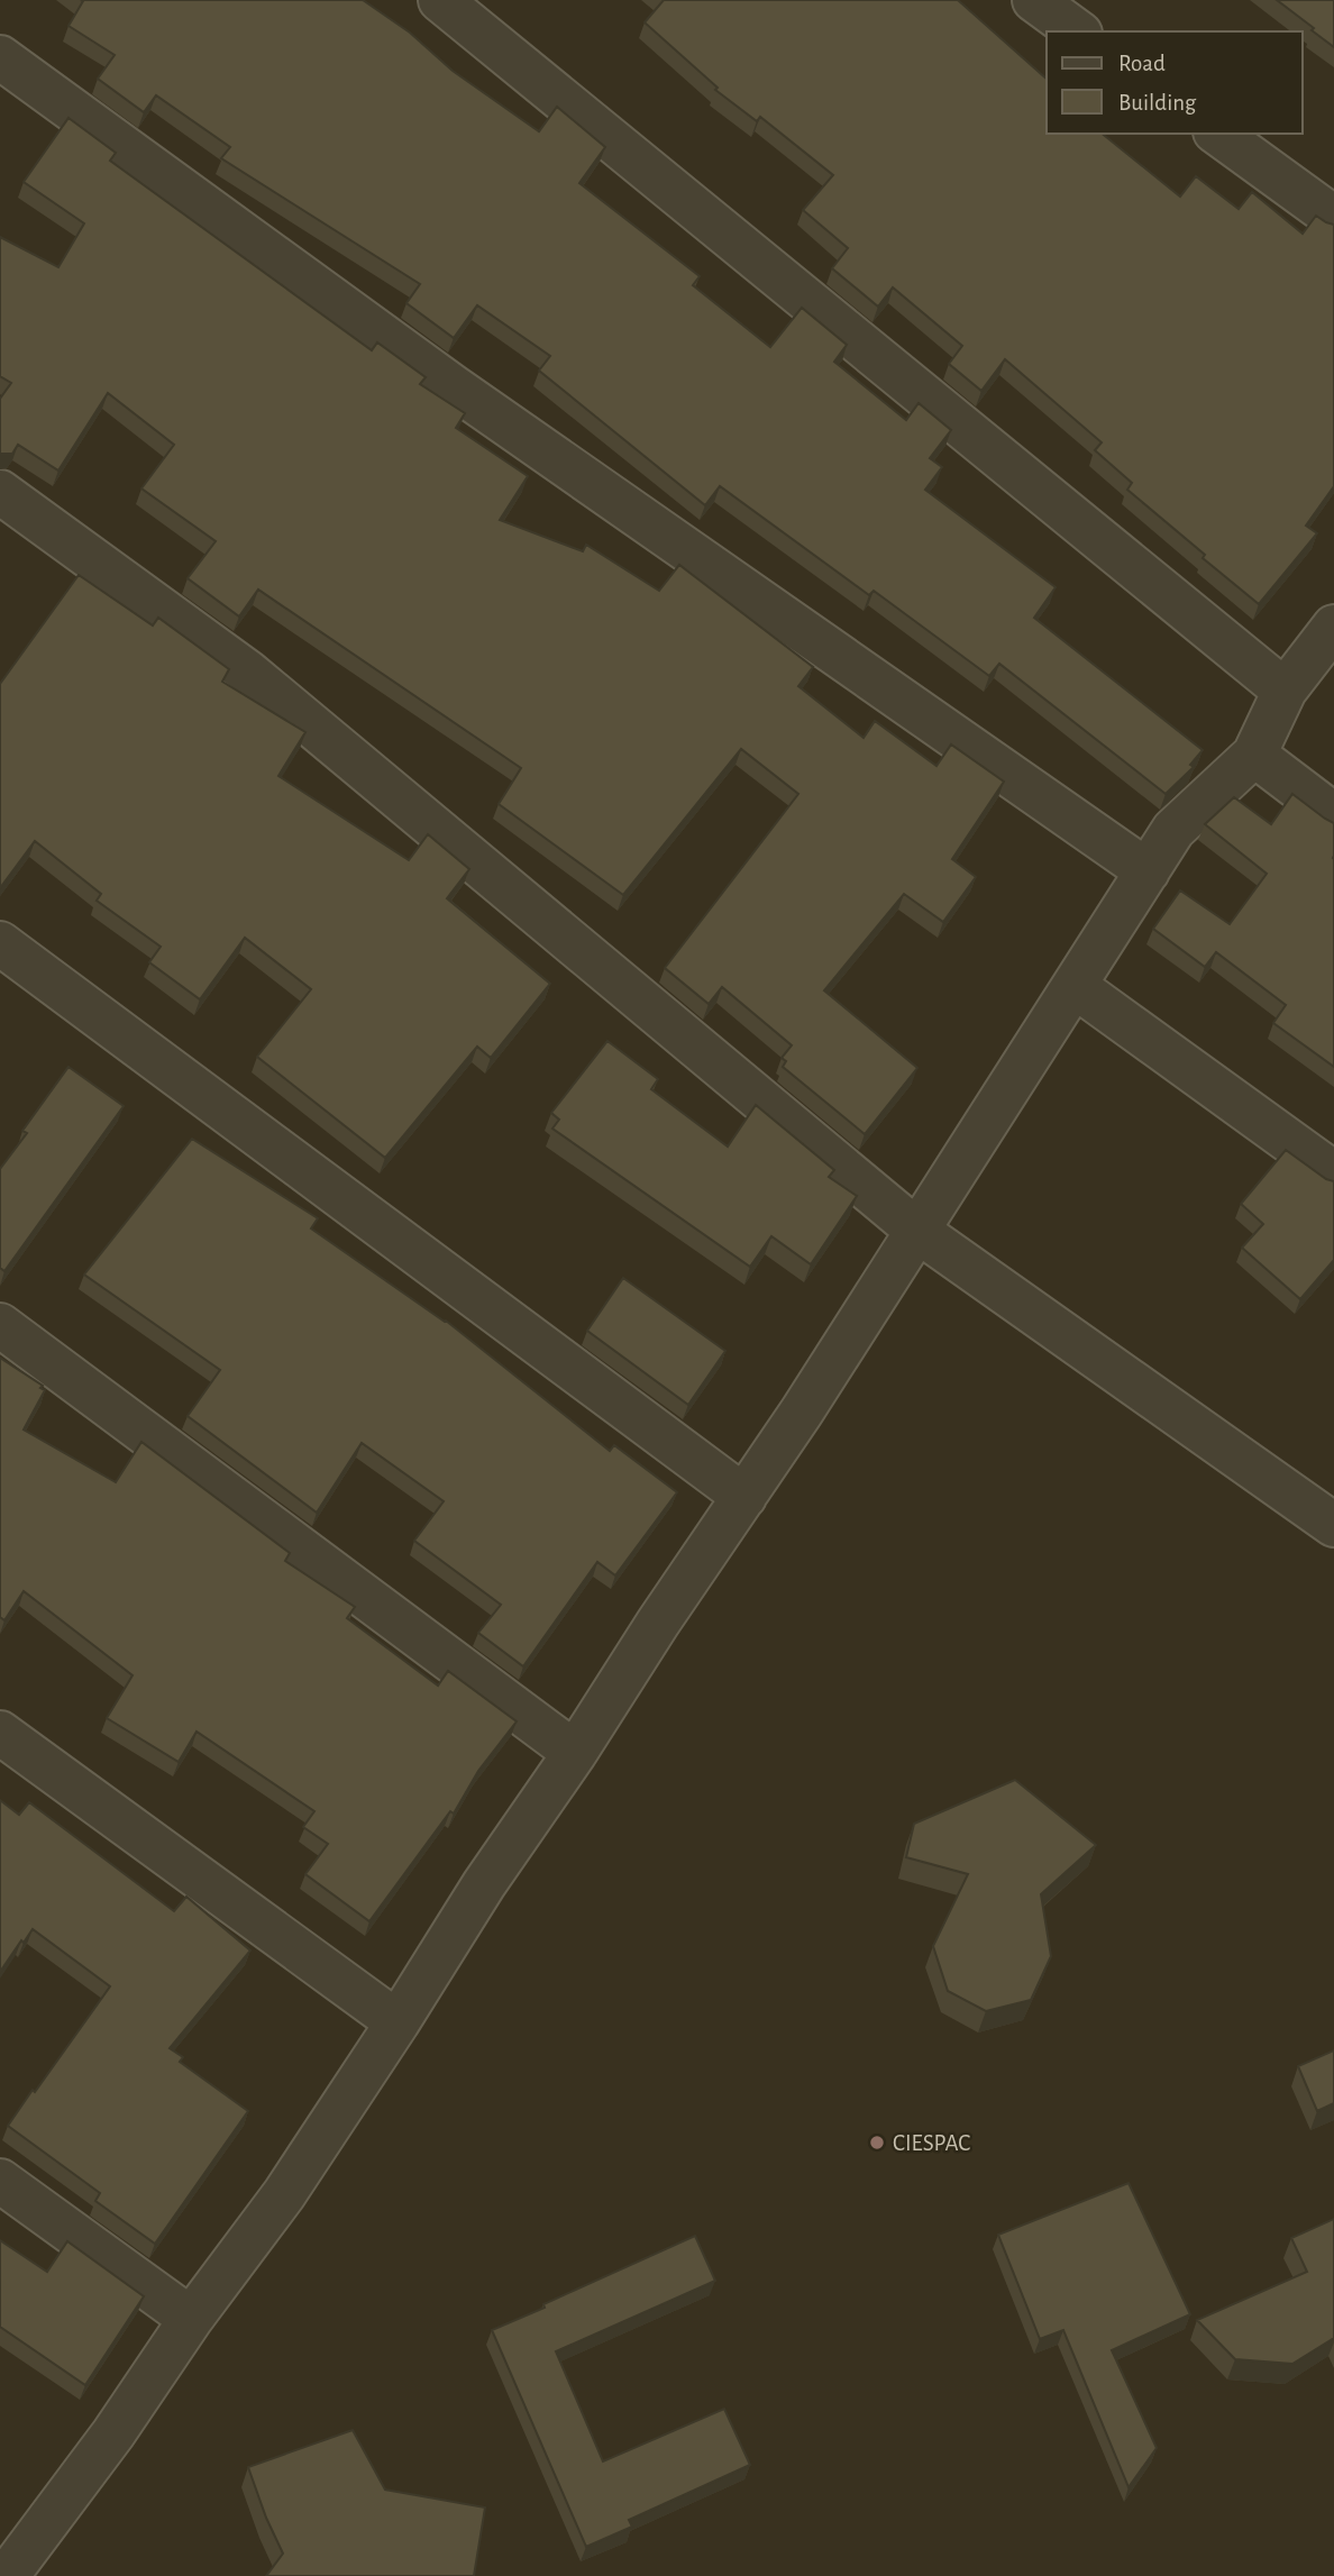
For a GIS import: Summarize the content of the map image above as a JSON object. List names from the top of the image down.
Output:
{
  "places": ["CIESPAC"],
  "legend": ["Road", "Building"]
}
